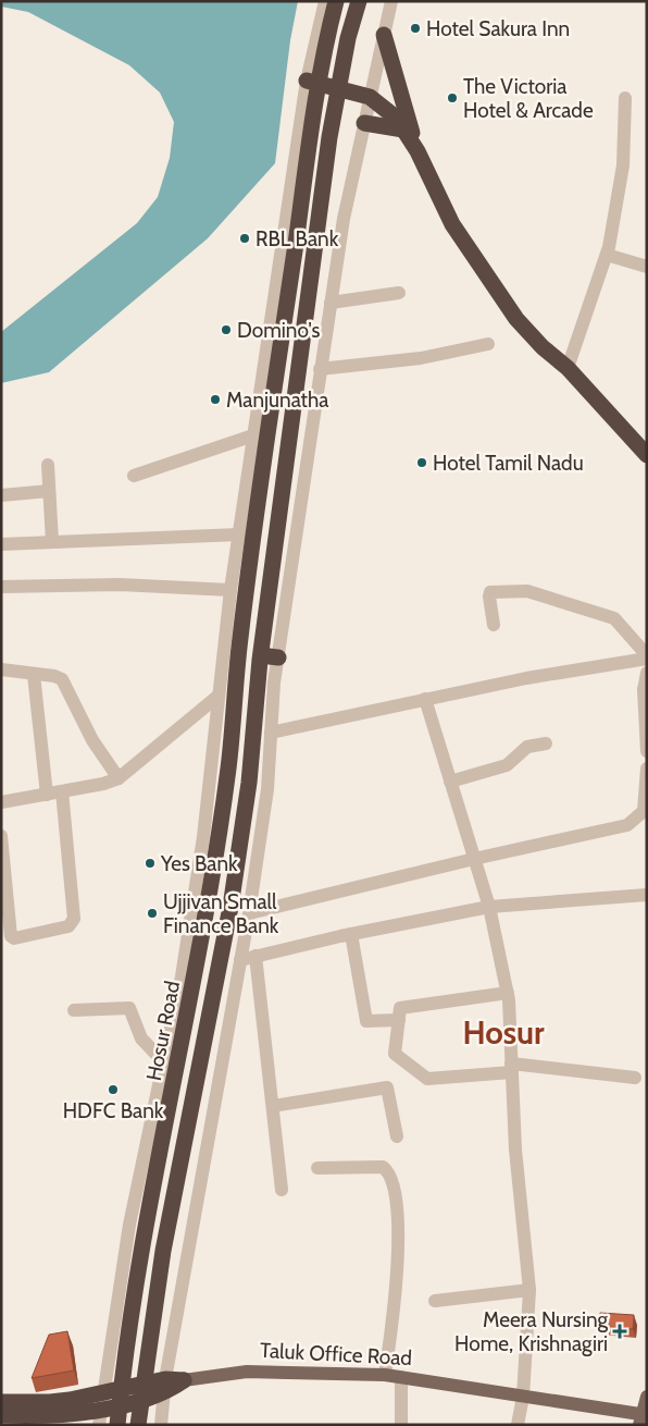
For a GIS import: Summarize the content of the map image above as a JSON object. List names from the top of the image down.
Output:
{
  "streets": {
    "highway": ["Hosur Road", "Taluk Office Road"]
  },
  "districts": ["Hosur"],
  "places": {
    "other": [
      "Hotel Sakura Inn",
      "The Victoria Hotel & Arcade",
      "RBL Bank",
      "Domino's",
      "Manjunatha",
      "Hotel Tamil Nadu",
      "Yes Bank",
      "Ujjivan Small Finance Bank",
      "HDFC Bank"
    ],
    "health": ["Meera Nursing Home, Krishnagiri"]
  }
}
